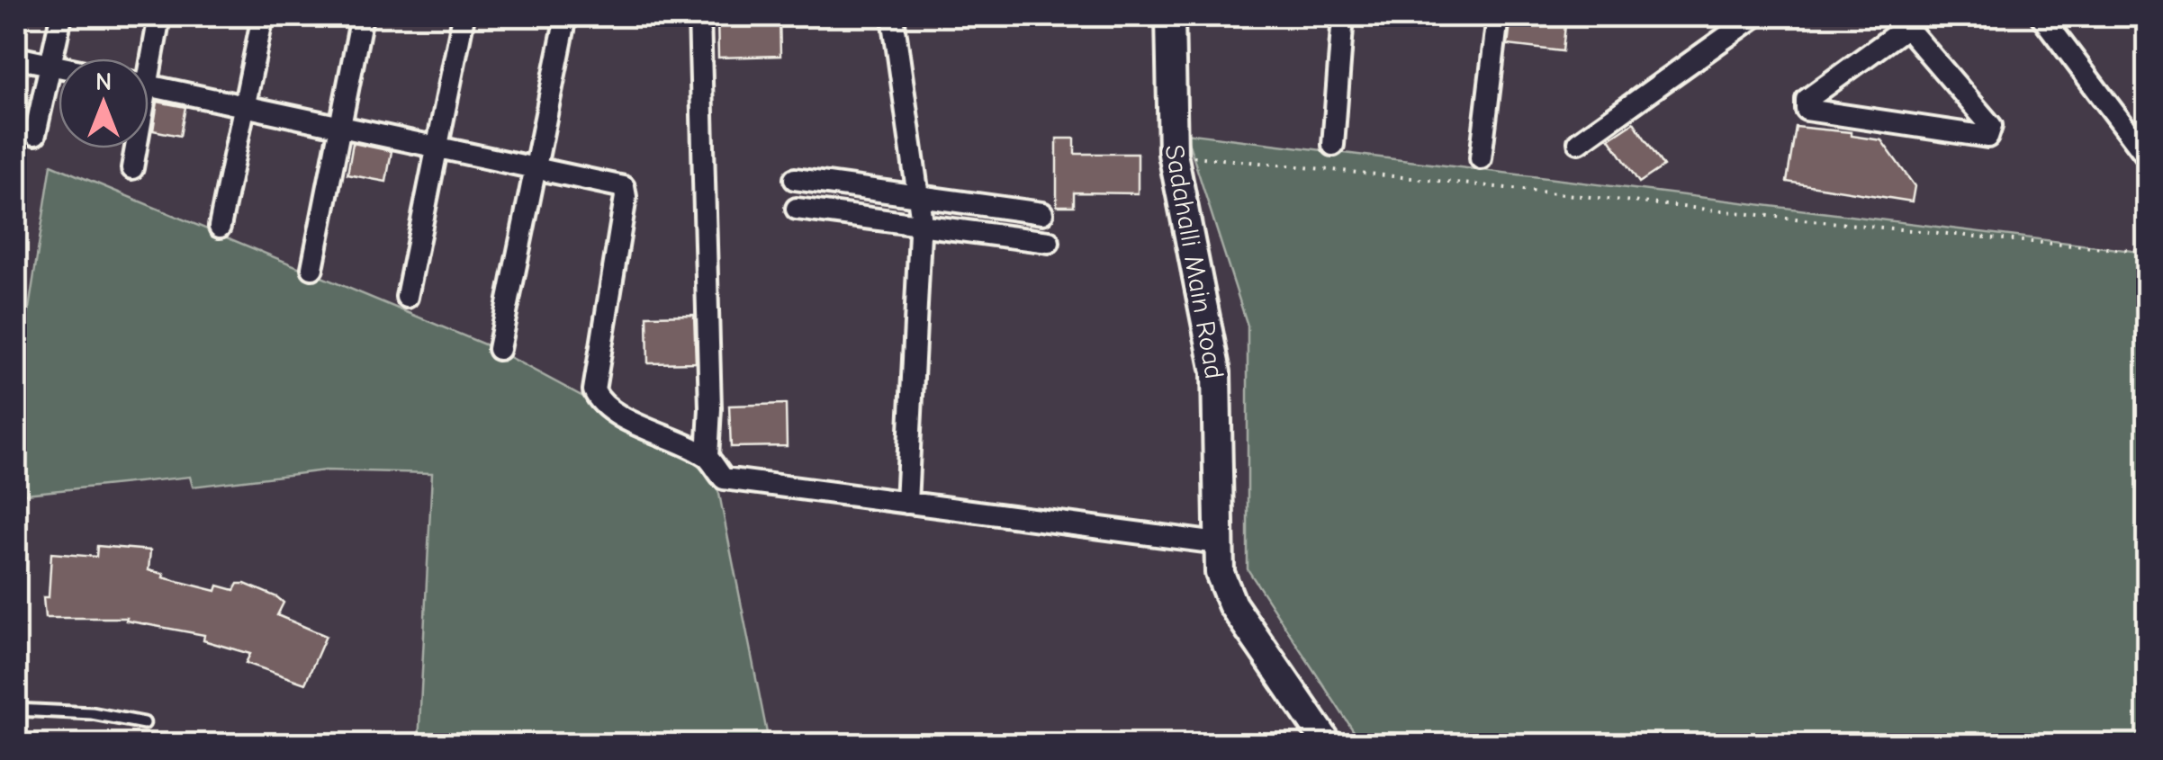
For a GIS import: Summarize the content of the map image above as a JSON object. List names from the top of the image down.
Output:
{
  "streets": {
    "street": ["Sadahalli Main Road"]
  },
  "north": "top"
}
